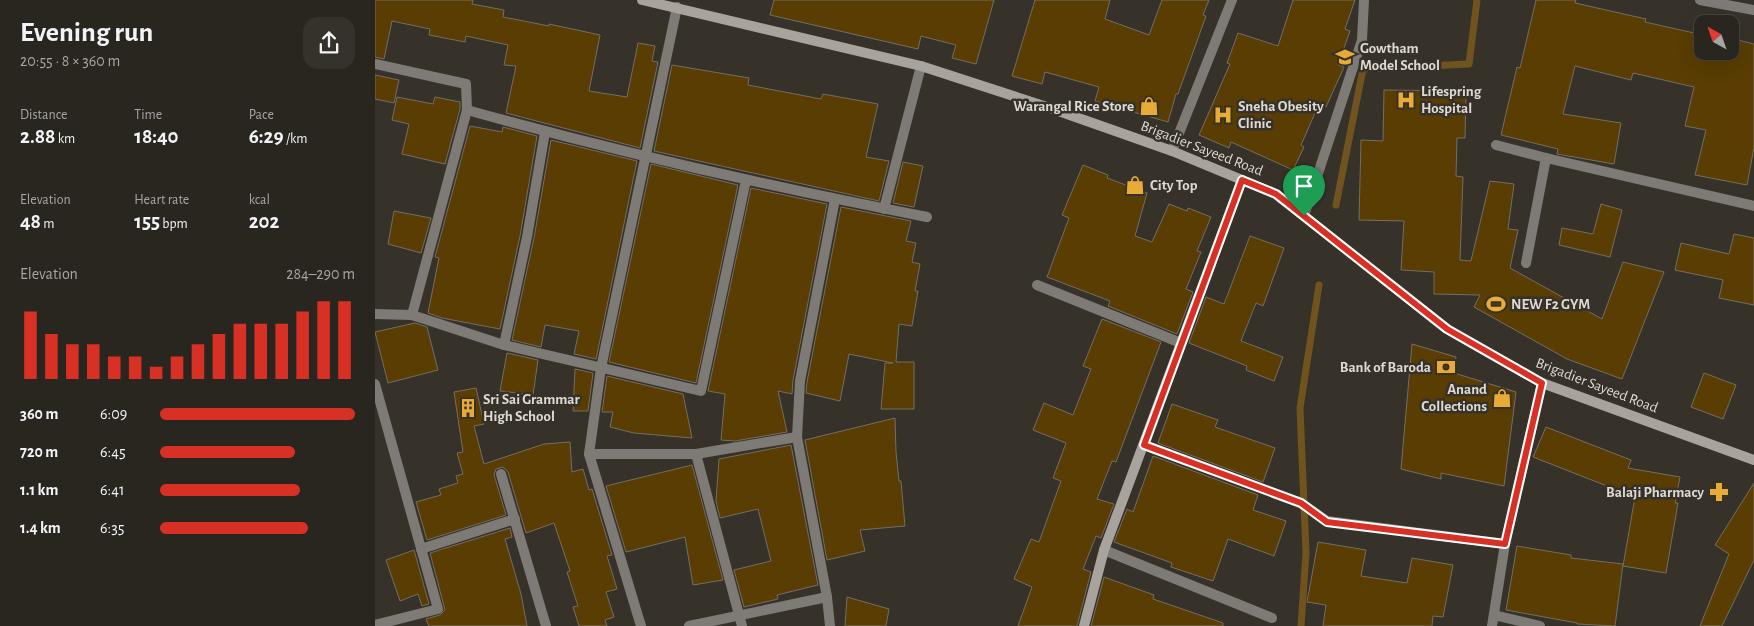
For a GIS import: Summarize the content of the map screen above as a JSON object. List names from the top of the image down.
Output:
{
  "streets": {
    "street": ["Brigadier Sayeed Road"]
  },
  "places": {
    "school or university": ["Gowtham Model School"],
    "hospital": ["Lifespring Hospital", "Sneha Obesity Clinic"],
    "shop": ["Warangal Rice Store", "City Top", "Anand Collections"],
    "sports": ["NEW F2 GYM"],
    "bank": ["Bank of Baroda"],
    "building": ["Sri Sai Grammar High School"],
    "pharmacy": ["Balaji Pharmacy"]
  },
  "north": "top left",
  "page": {
    "heading": ["Evening run", "20:55 · 8 × 360 m"],
    "stats": [
      ["Distance", "2.88 km"],
      ["Time", "18:40"],
      ["Pace", "6:29 /km"],
      ["Elevation", "48 m"],
      ["Heart rate", "155 bpm"],
      ["kcal", "202"]
    ],
    "chart": ["Elevation", "284–290 m"],
    "list": [
      {
        "name": "360 m",
        "note": "6:09"
      },
      {
        "name": "720 m",
        "note": "6:45"
      },
      {
        "name": "1.1 km",
        "note": "6:41"
      },
      {
        "name": "1.4 km",
        "note": "6:35"
      }
    ]
  }
}
